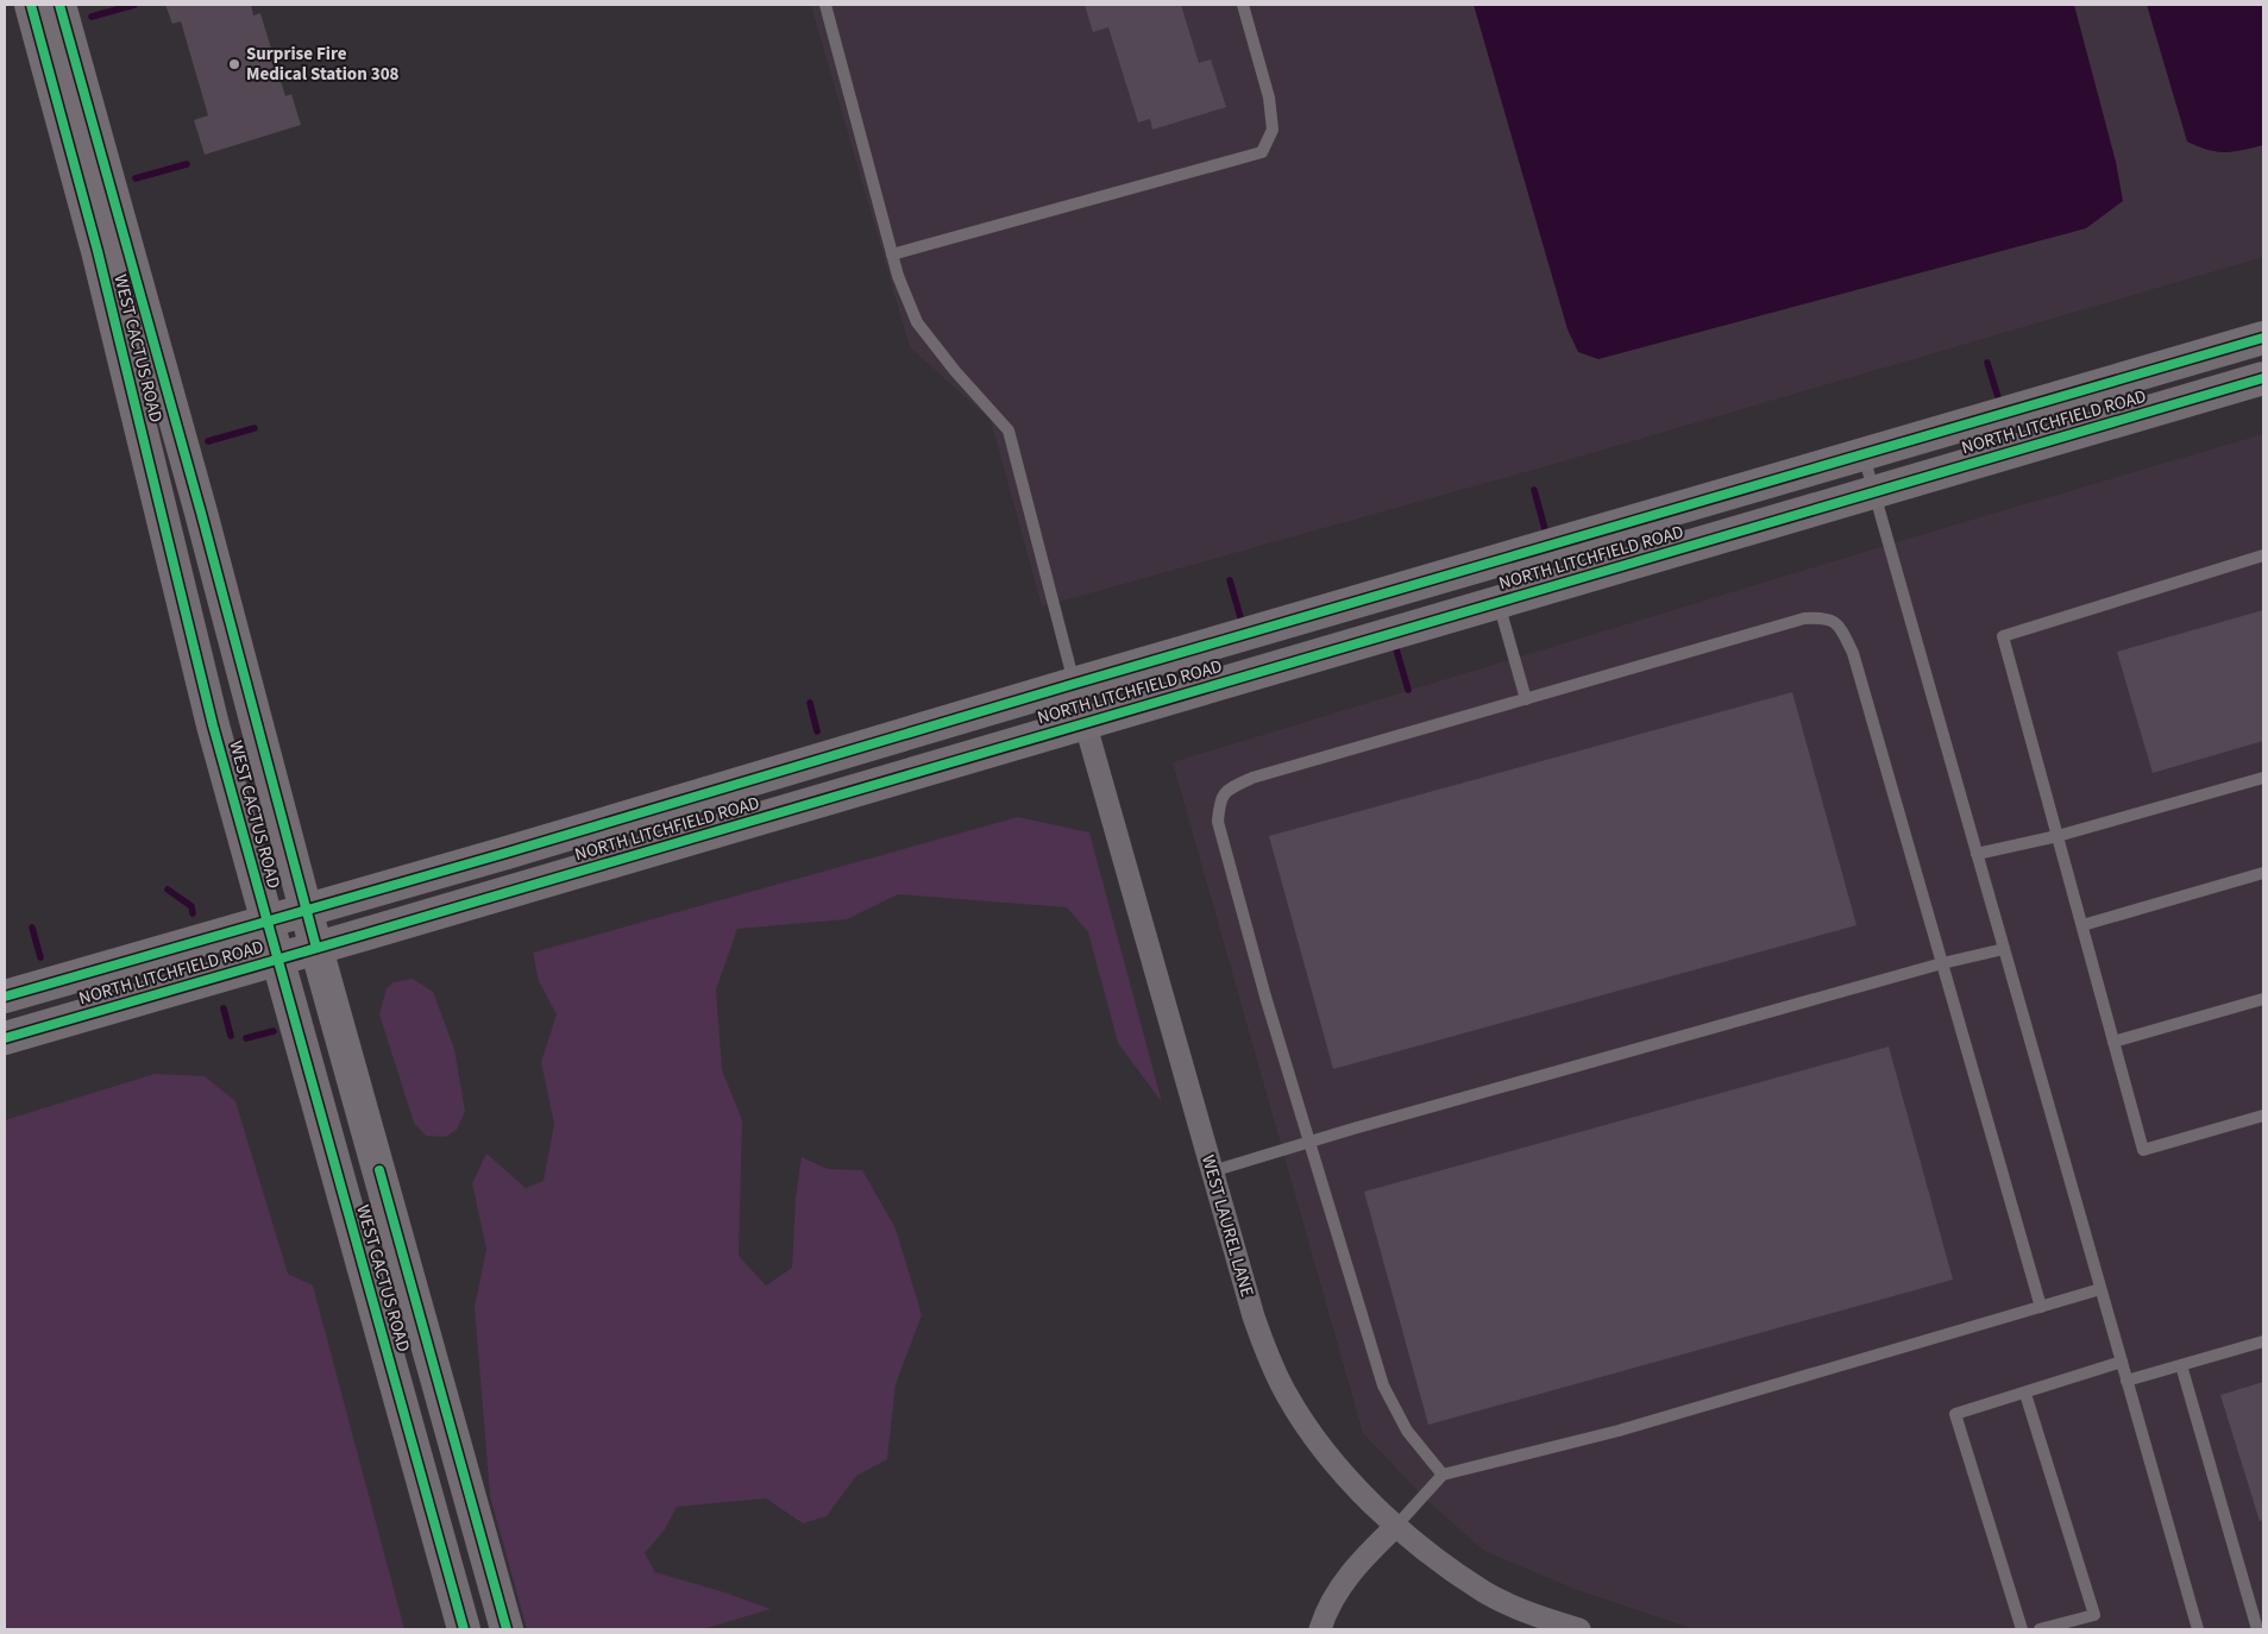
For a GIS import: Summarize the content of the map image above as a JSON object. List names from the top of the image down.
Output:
{
  "streets": {
    "main road": ["WEST CACTUS ROAD", "NORTH LITCHFIELD ROAD"],
    "street": ["WEST LAUREL LANE"]
  },
  "crossings": [
    ["WEST CACTUS ROAD", "NORTH LITCHFIELD ROAD"],
    ["NORTH LITCHFIELD ROAD", "WEST LAUREL LANE"]
  ],
  "places": ["Surprise Fire Medical Station 308"]
}
